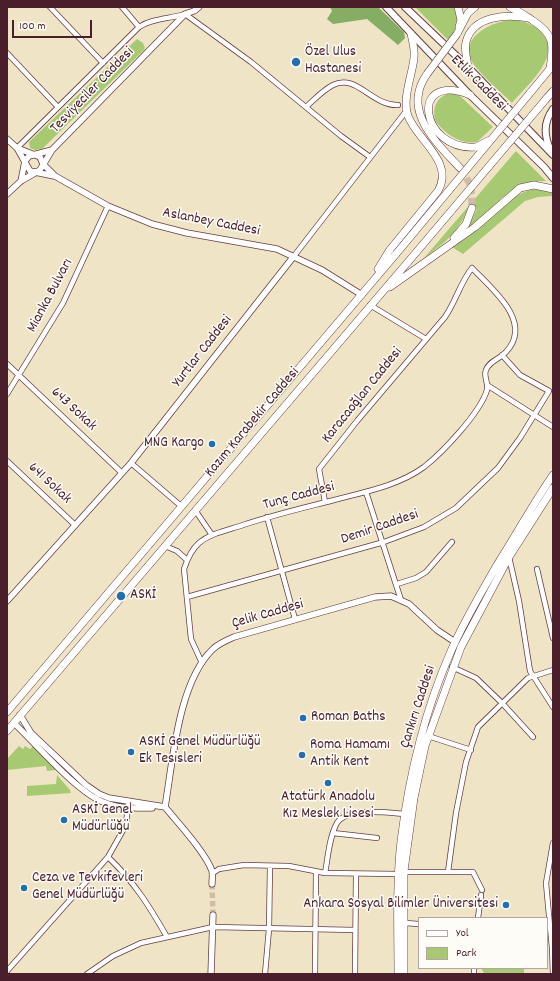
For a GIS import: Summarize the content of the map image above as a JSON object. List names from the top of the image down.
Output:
{
  "streets": {
    "main road": ["Etlik Caddesi", "Kazım Karabekir Caddesi", "Çankırı Caddesi"],
    "street": [
      "Tesviyeciler Caddesi",
      "Aslanbey Caddesi",
      "Mianka Bulvarı",
      "Yurtlar Caddesi",
      "Karacaoğlan Caddesi",
      "643 Sokak",
      "641 Sokak",
      "Tunç Caddesi",
      "Demir Caddesi",
      "Çelik Caddesi"
    ]
  },
  "crossings": [
    ["Aslanbey Caddesi", "Mianka Bulvarı"],
    ["Aslanbey Caddesi", "Yurtlar Caddesi"],
    ["Aslanbey Caddesi", "Kazım Karabekir Caddesi"],
    ["Mianka Bulvarı", "643 Sokak"],
    ["Yurtlar Caddesi", "643 Sokak"],
    ["Yurtlar Caddesi", "641 Sokak"],
    ["Karacaoğlan Caddesi", "Tunç Caddesi"],
    ["Karacaoğlan Caddesi", "Demir Caddesi"],
    ["Tunç Caddesi", "Demir Caddesi"],
    ["Tunç Caddesi", "Çelik Caddesi"]
  ],
  "places": [
    "Özel Ulus Hastanesi",
    "MNG Kargo",
    "ASKİ",
    "Roman Baths",
    "ASKİ Genel Müdürlüğü Ek Tesisleri",
    "Roma Hamamı Antik Kent",
    "Atatürk Anadolu Kız Meslek Lisesi",
    "ASKİ Genel Müdürlüğü",
    "Ceza ve Tevkifevleri Genel Müdürlüğü",
    "Ankara Sosyal Bilimler Üniversitesi"
  ],
  "legend": ["Yol", "Park"],
  "scale_bar": "100 m"
}
